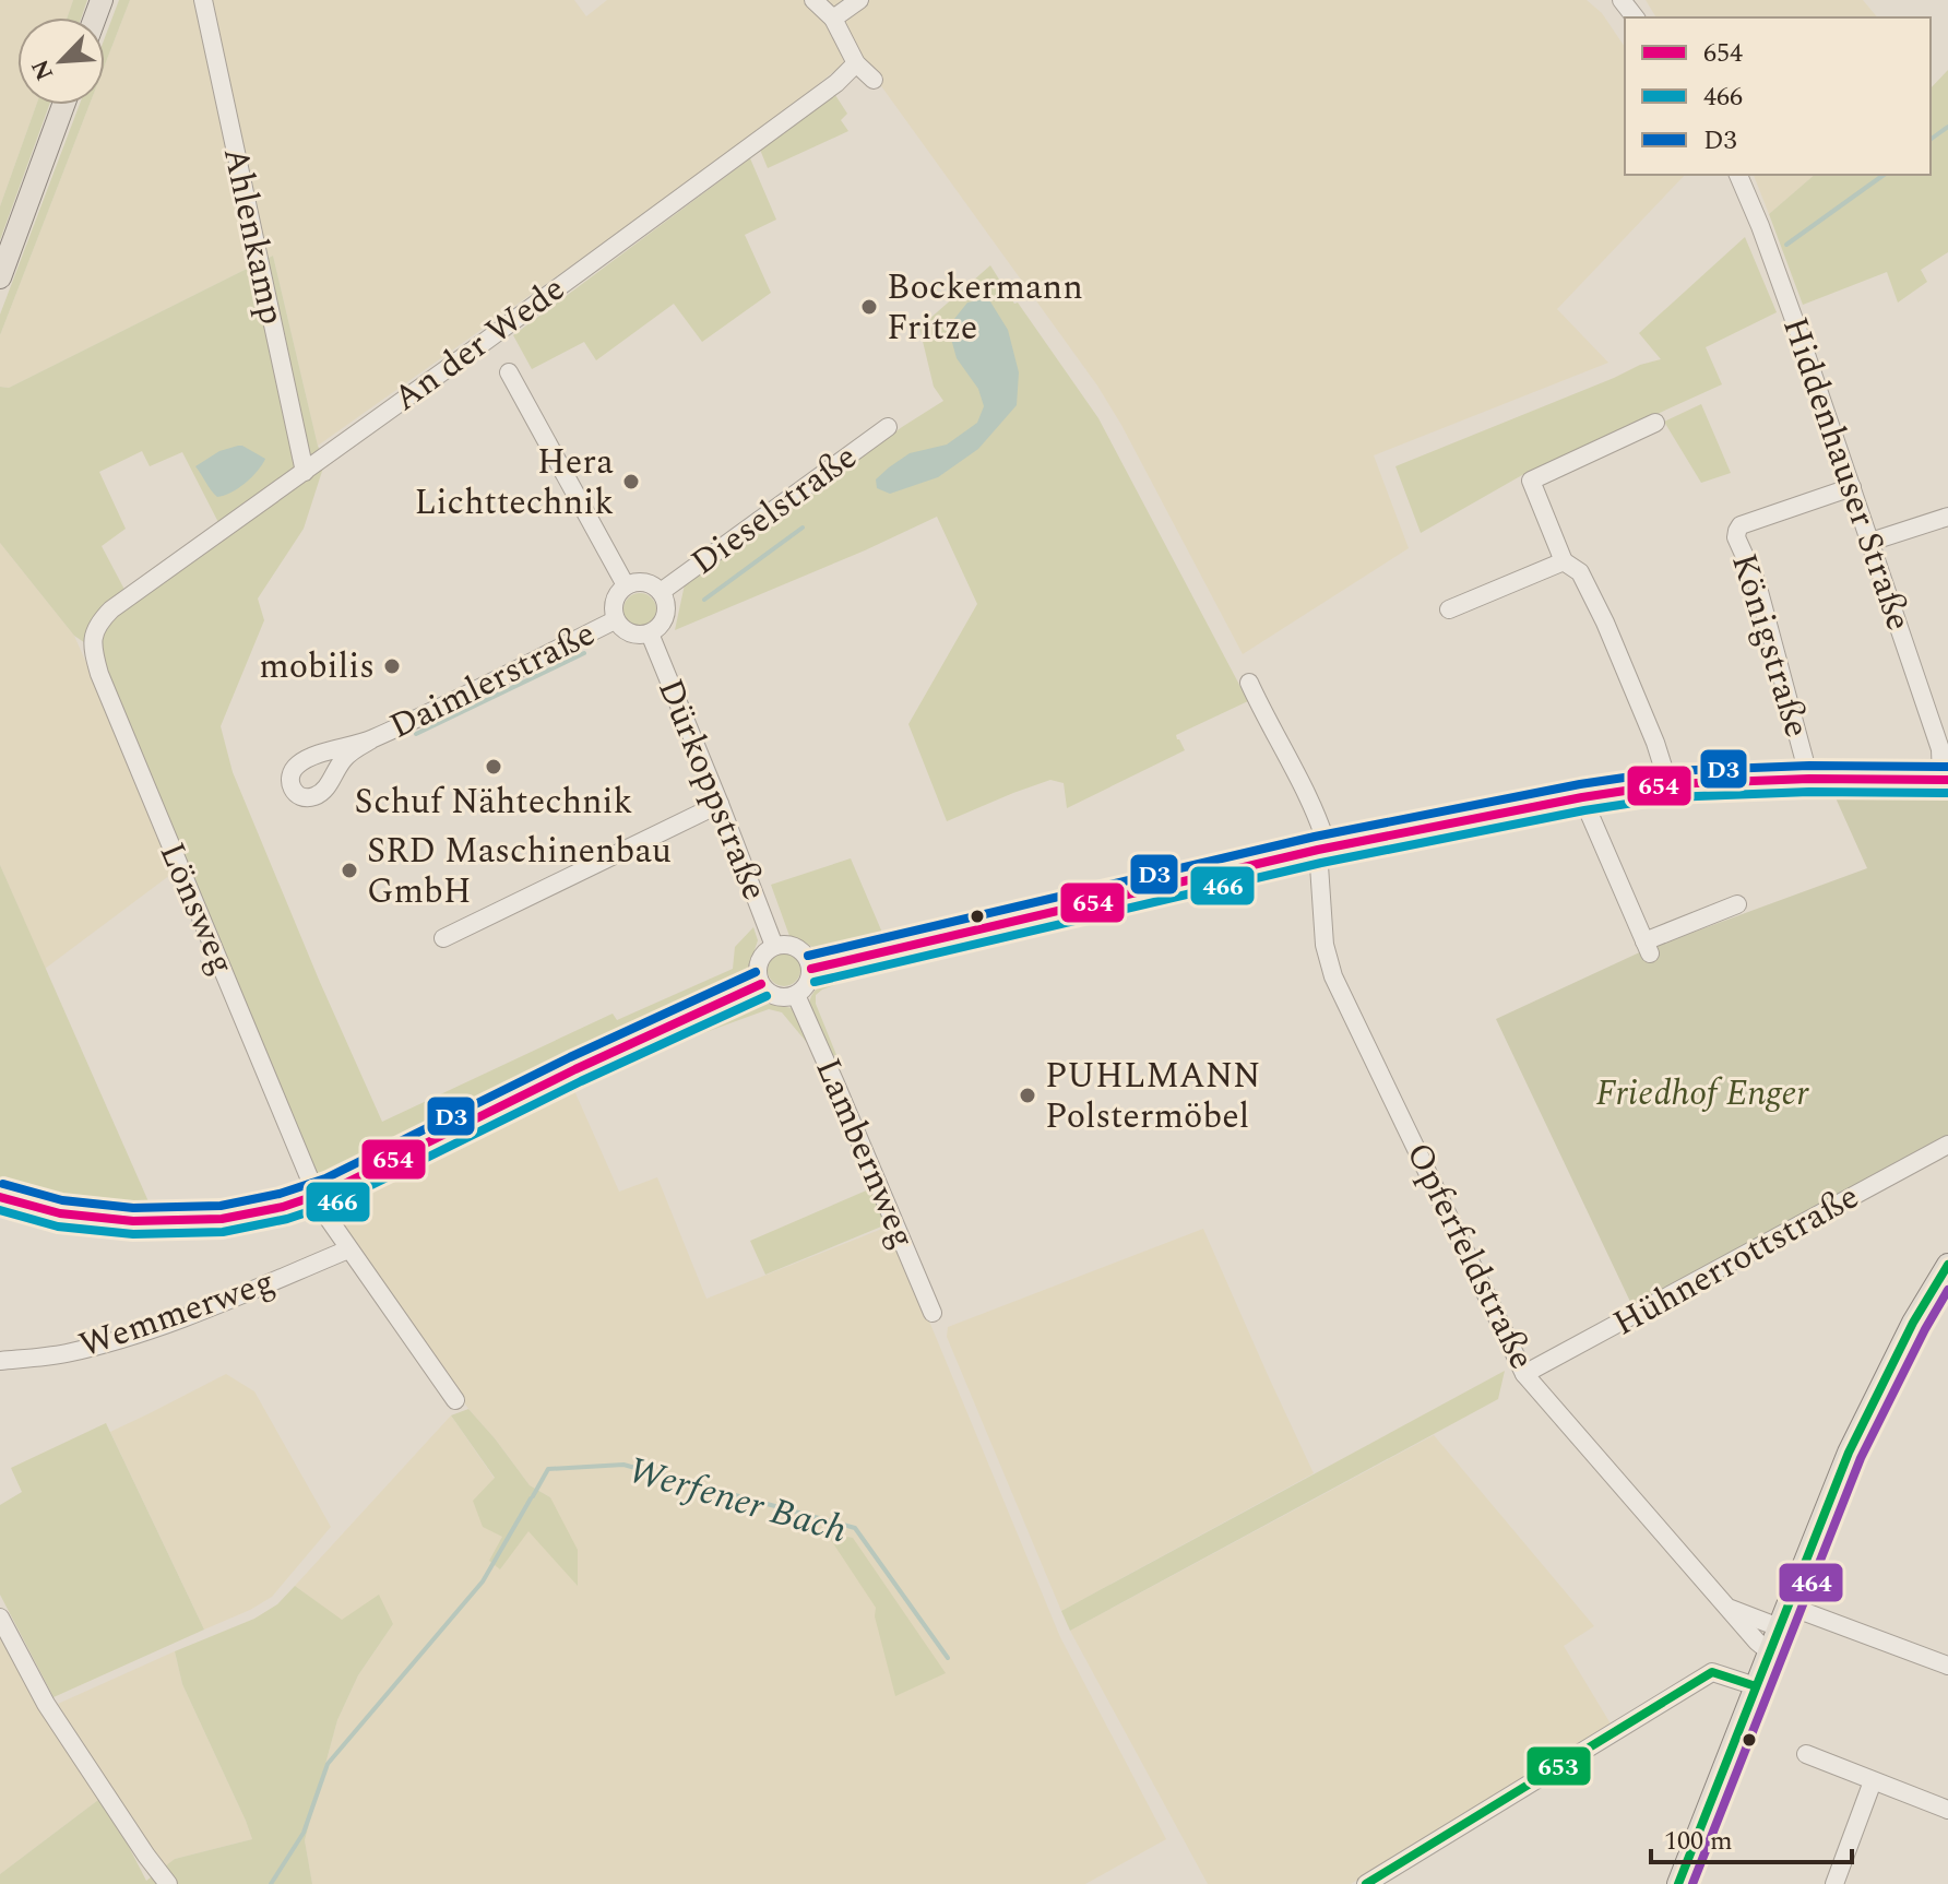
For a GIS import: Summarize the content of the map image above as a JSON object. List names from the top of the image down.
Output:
{
  "streets": {
    "street": [
      "Ahlenkamp",
      "An der Wede",
      "Hiddenhauser Straße",
      "Dieselstraße",
      "Königstraße",
      "Daimlerstraße",
      "Dürkoppstraße",
      "Lönsweg",
      "Lambernweg",
      "Opferfeldstraße",
      "Hühnerrottstraße",
      "Wemmerweg"
    ]
  },
  "crossings": [
    ["Ahlenkamp", "An der Wede"],
    ["An der Wede", "Lönsweg"],
    ["Hiddenhauser Straße", "Königstraße"],
    ["Dieselstraße", "Daimlerstraße"],
    ["Dieselstraße", "Dürkoppstraße"],
    ["Daimlerstraße", "Dürkoppstraße"],
    ["Dürkoppstraße", "Lambernweg"],
    ["Lönsweg", "Wemmerweg"],
    ["Opferfeldstraße", "Hühnerrottstraße"]
  ],
  "water": ["Werfener Bach"],
  "parks": ["Friedhof Enger"],
  "places": [
    "Bockermann Fritze",
    "Hera Lichttechnik",
    "mobilis",
    "Schuf Nähtechnik",
    "SRD Maschinenbau GmbH",
    "PUHLMANN Polstermöbel"
  ],
  "lines": [
    "transit line D3",
    "transit line 654",
    "transit line 466",
    "transit line 653",
    "transit line 464"
  ],
  "legend": ["654", "466", "D3"],
  "scale_bar": "100 m",
  "north": "bottom left"
}
